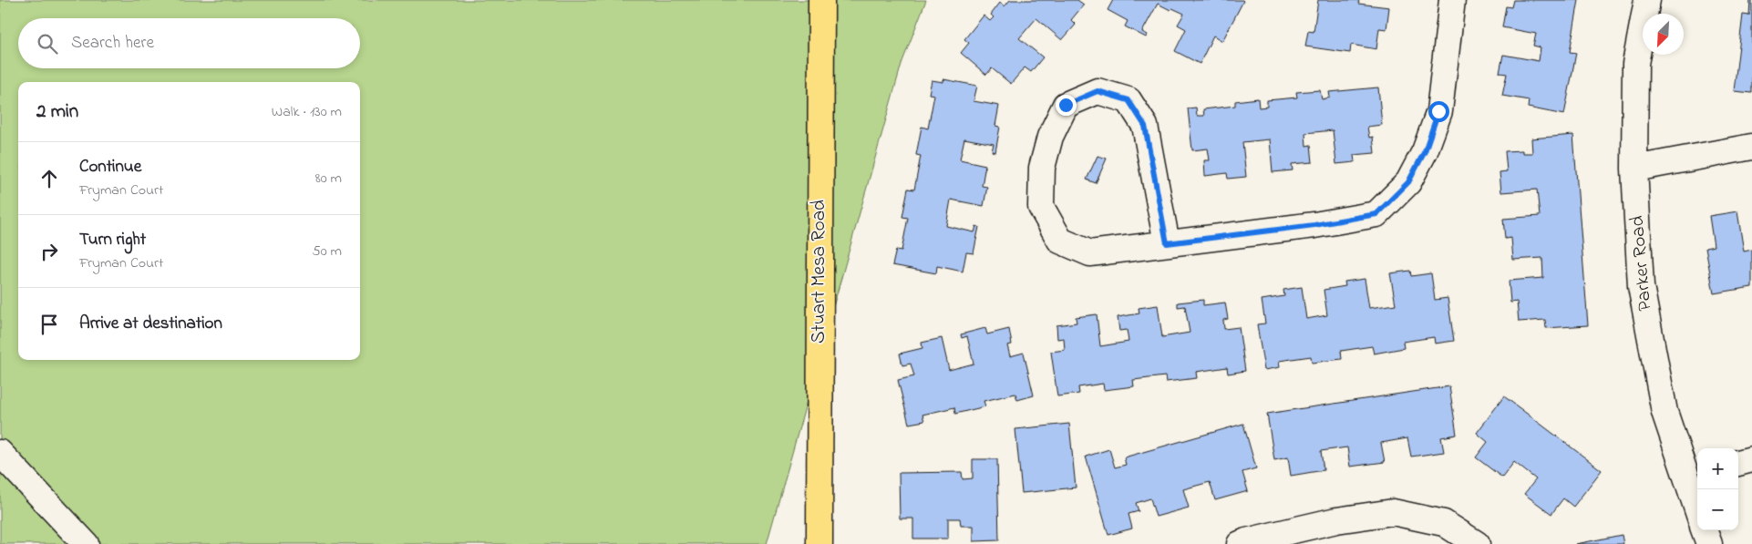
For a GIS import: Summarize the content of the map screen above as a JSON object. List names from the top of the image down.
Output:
{
  "streets": {
    "main road": ["Stuart Mesa Road"],
    "street": ["Parker Road"]
  },
  "north": "bottom left",
  "page": {
    "search": "Search here",
    "heading": ["2 min", "Walk · 130 m"],
    "list": [
      ["Continue", "Fryman Court", "80 m"],
      ["Turn right", "Fryman Court", "50 m"],
      "Arrive at destination"
    ],
    "map_buttons": ["+", "−"]
  }
}
